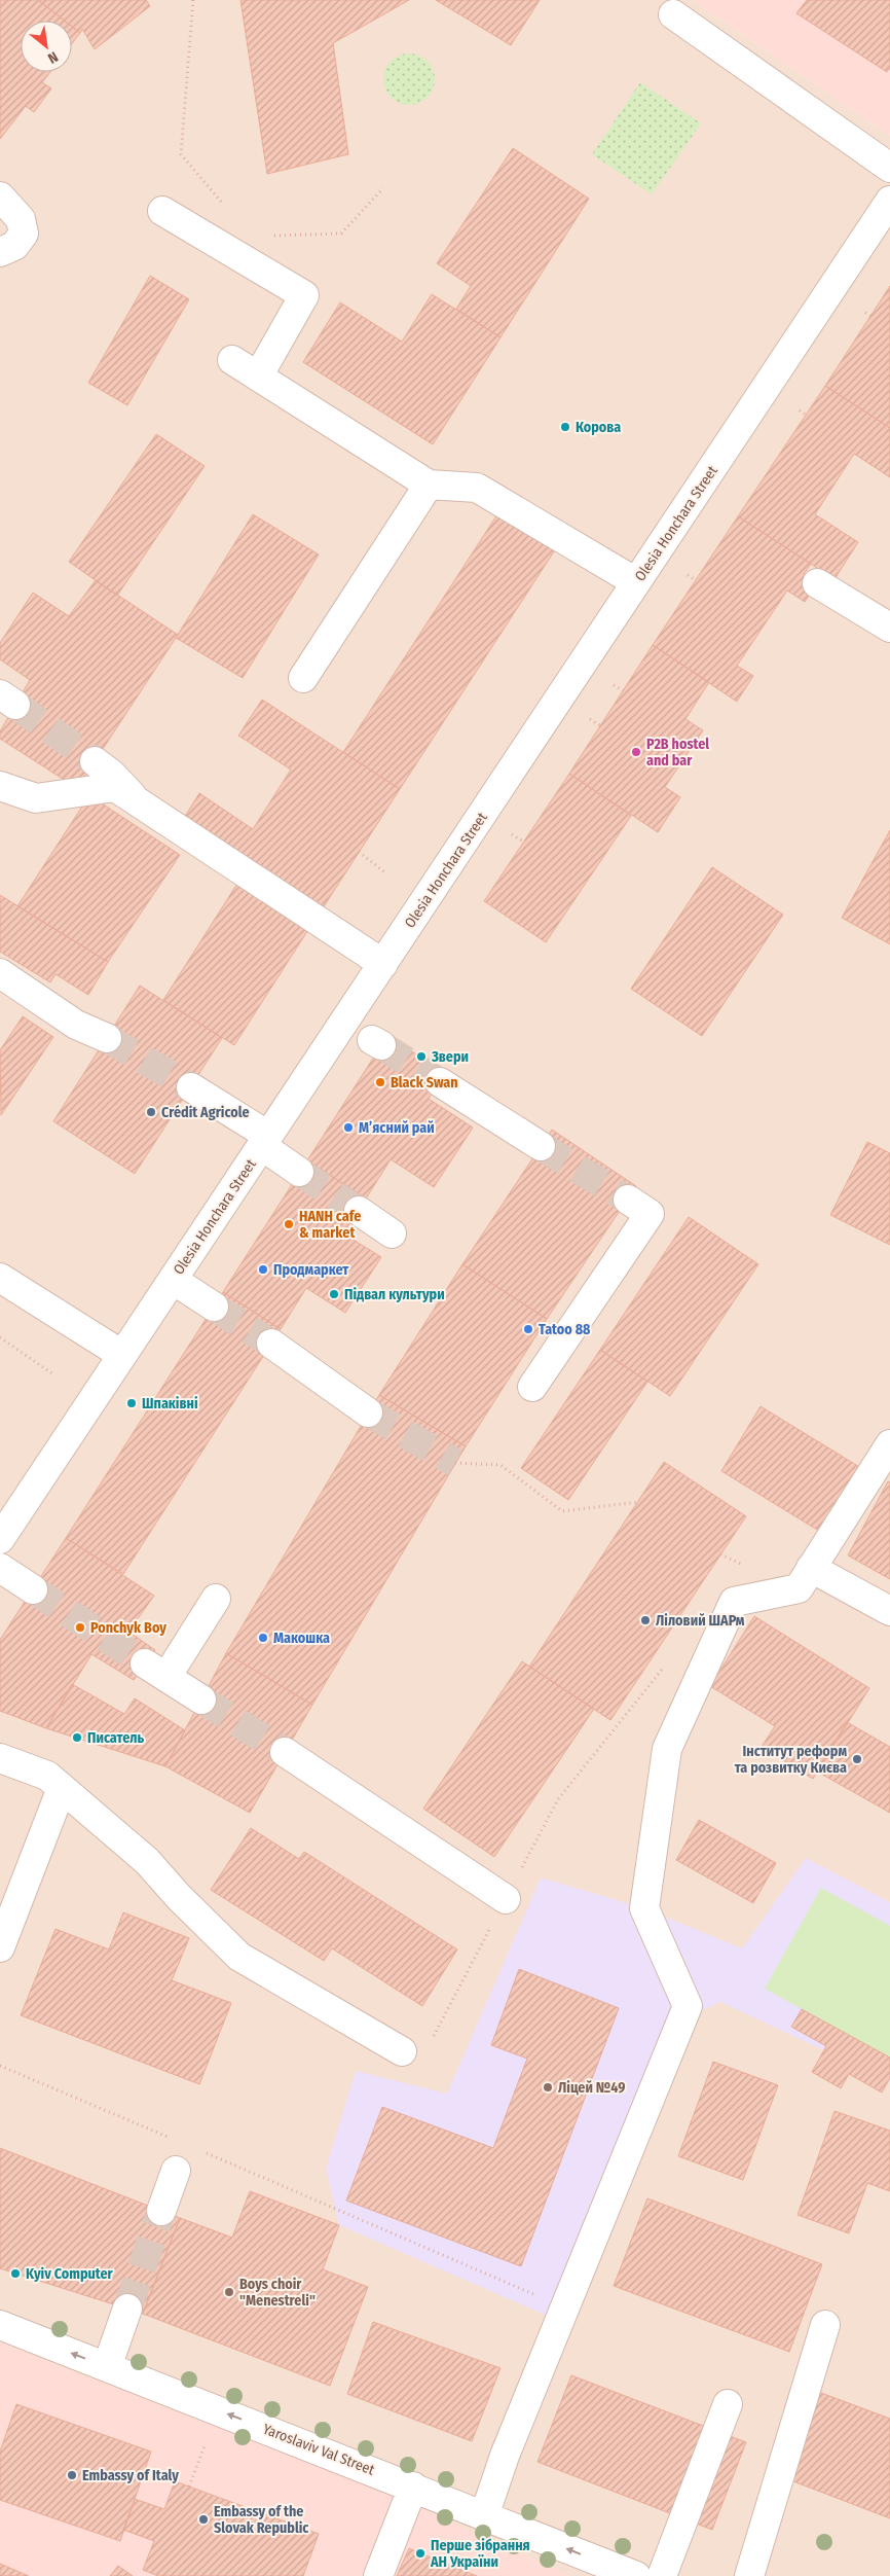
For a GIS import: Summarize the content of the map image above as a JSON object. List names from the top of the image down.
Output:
{
  "streets": {
    "street": ["Olesia Honchara Street", "Yaroslaviv Val Street"]
  },
  "one_way": ["Yaroslaviv Val Street"],
  "places": [
    "Корова",
    "P2B hostel and bar",
    "Звери",
    "Black Swan",
    "Crédit Agricole",
    "Мʼясний рай",
    "HANH cafe & market",
    "Продмаркет",
    "Підвал культури",
    "Tatoo 88",
    "Шпаківні",
    "Ліловий ШАРм",
    "Ponchyk Boy",
    "Макошка",
    "Писатель",
    "Інститут реформ та розвитку Києва",
    "Ліцей №49",
    "Kyiv Computer",
    "Boys choir \"Menestreli\"",
    "Embassy of Italy",
    "Embassy of the Slovak Republic",
    "Перше зібрання АН України"
  ],
  "north": "bottom right"
}
